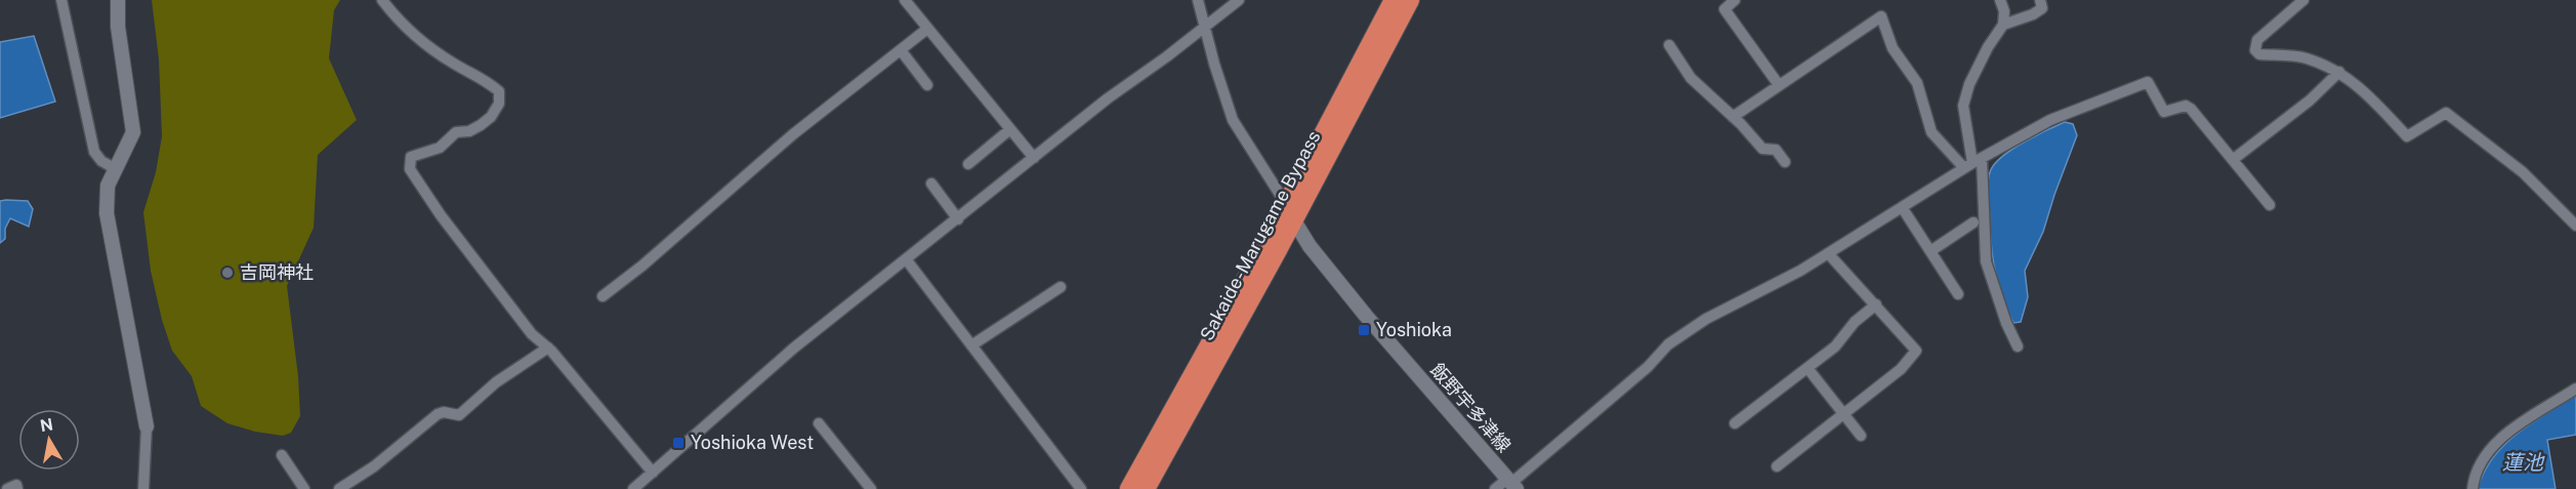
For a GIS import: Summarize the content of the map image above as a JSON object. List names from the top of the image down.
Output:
{
  "streets": {
    "highway": ["Sakaide-Marugame Bypass"],
    "street": ["飯野宇多津線"]
  },
  "crossings": [
    ["Sakaide-Marugame Bypass", "飯野宇多津線"]
  ],
  "water": ["蓮池"],
  "places": {
    "other": ["吉岡神社"],
    "transit": ["Yoshioka", "Yoshioka West"]
  },
  "north": "top"
}
